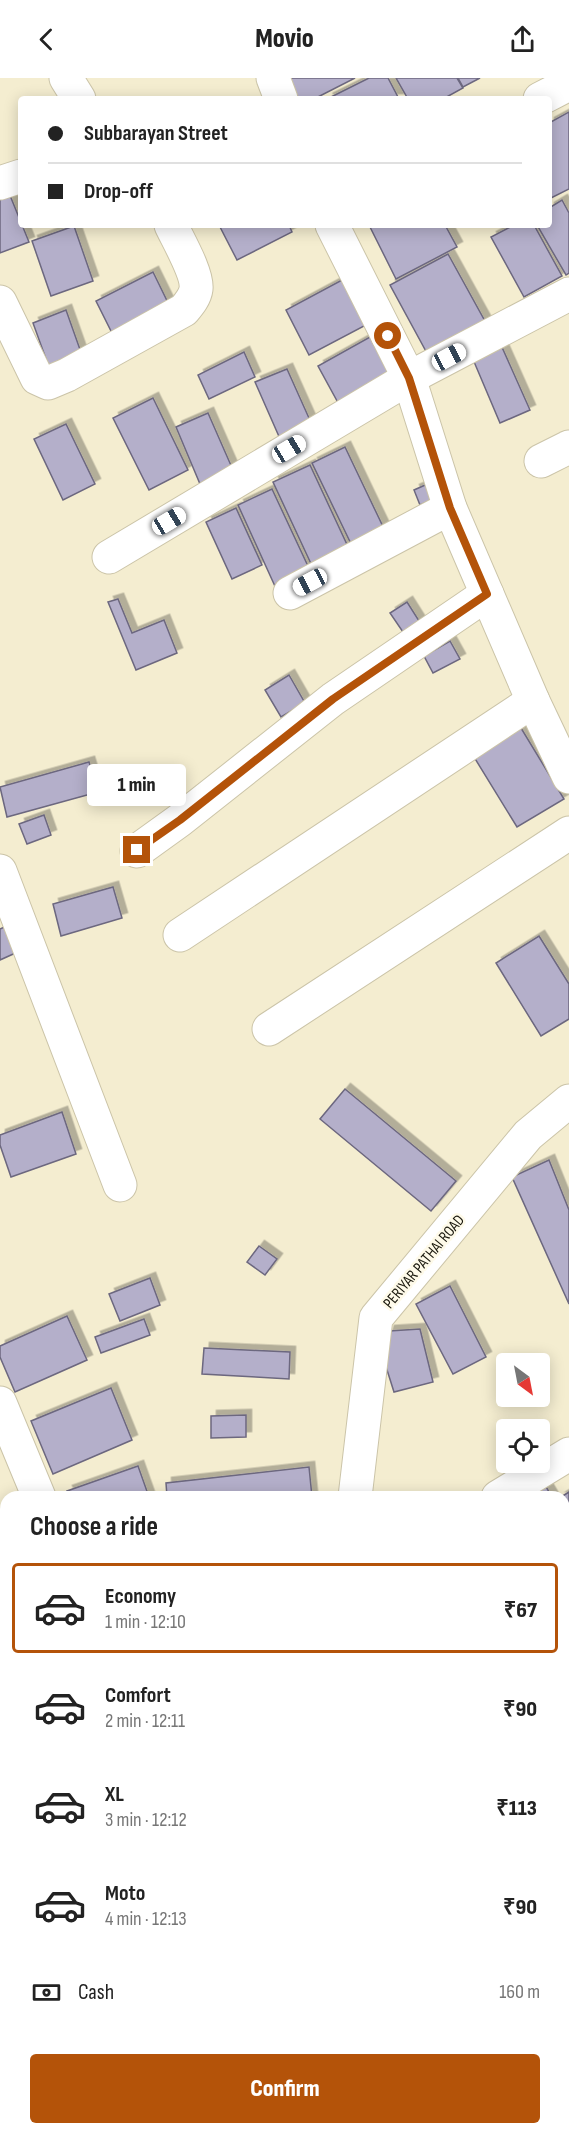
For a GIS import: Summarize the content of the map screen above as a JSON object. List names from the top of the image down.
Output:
{
  "streets": {
    "street": ["PERIYAR PATHAI ROAD"]
  },
  "north": "bottom right",
  "page": {
    "header": "Movio",
    "banner": ["Subbarayan Street", "Drop-off"],
    "bubble": "1 min",
    "heading": "Choose a ride",
    "list": [
      {
        "name": "Economy",
        "note": "1 min · 12:10",
        "value": "₹67"
      },
      {
        "name": "Comfort",
        "note": "2 min · 12:11",
        "value": "₹90"
      },
      {
        "name": "XL",
        "note": "3 min · 12:12",
        "value": "₹113"
      },
      {
        "name": "Moto",
        "note": "4 min · 12:13",
        "value": "₹90"
      }
    ],
    "pay": ["Cash", "160 m"],
    "buttons": "Confirm"
  }
}
